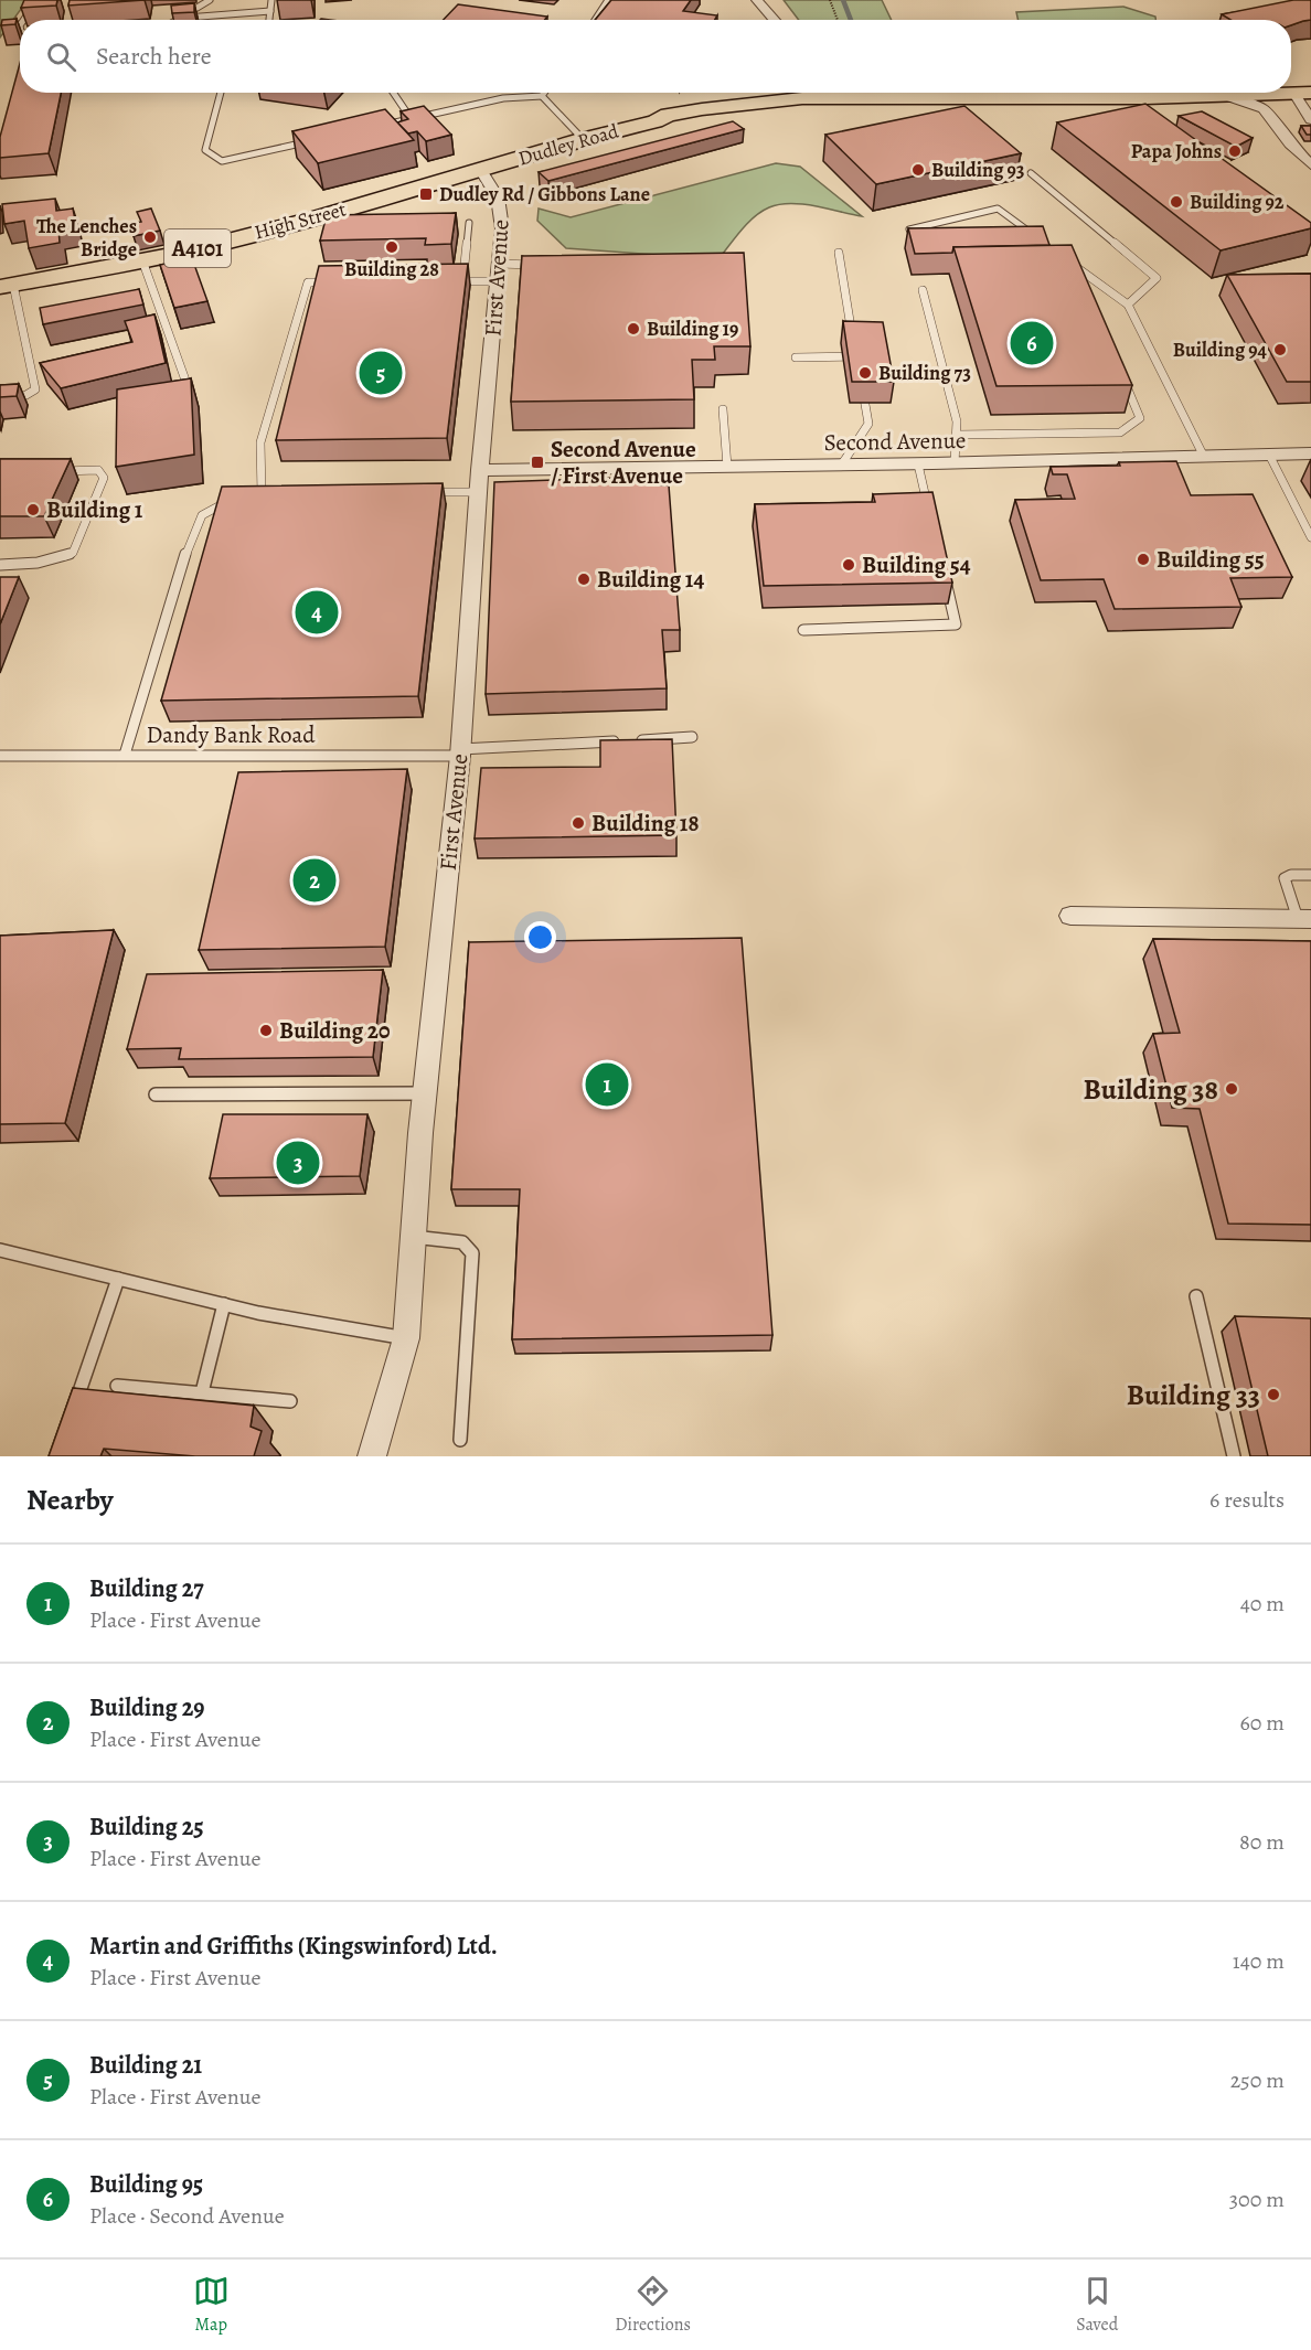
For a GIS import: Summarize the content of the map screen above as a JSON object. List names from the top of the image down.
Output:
{
  "streets": {
    "main road": ["Dudley Road", "High Street", "A4101"],
    "street": ["First Avenue", "Second Avenue"],
    "lane": ["Dandy Bank Road"]
  },
  "crossings": [
    ["Dudley Road", "High Street"],
    ["Dudley Road", "First Avenue"],
    ["High Street", "First Avenue"],
    ["First Avenue", "Second Avenue"],
    ["First Avenue", "Dandy Bank Road"]
  ],
  "places": {
    "other": [
      "Papa Johns",
      "Building 93",
      "Building 92",
      "The Lenches Bridge",
      "Building 28",
      "Building 19",
      "Building 94",
      "Building 73",
      "Building 1",
      "Building 55",
      "Building 54",
      "Building 14",
      "Building 18",
      "Building 20",
      "Building 38",
      "Building 33"
    ],
    "transit": ["Dudley Rd / Gibbons Lane", "Second Avenue / First Avenue"]
  },
  "page": {
    "search": "Search here",
    "pins": [
      "6",
      "5",
      "4",
      "2",
      "1",
      "3"
    ],
    "heading": ["Nearby", "6 results"],
    "list": [
      {
        "mark": "1",
        "name": "Building 27",
        "note": "Place · First Avenue",
        "value": "40 m"
      },
      {
        "mark": "2",
        "name": "Building 29",
        "note": "Place · First Avenue",
        "value": "60 m"
      },
      {
        "mark": "3",
        "name": "Building 25",
        "note": "Place · First Avenue",
        "value": "80 m"
      },
      {
        "mark": "4",
        "name": "Martin and Griffiths (Kingswinford) Ltd.",
        "note": "Place · First Avenue",
        "value": "140 m"
      },
      {
        "mark": "5",
        "name": "Building 21",
        "note": "Place · First Avenue",
        "value": "250 m"
      },
      {
        "mark": "6",
        "name": "Building 95",
        "note": "Place · Second Avenue",
        "value": "300 m"
      }
    ],
    "nav": ["Map", "Directions", "Saved"]
  }
}
